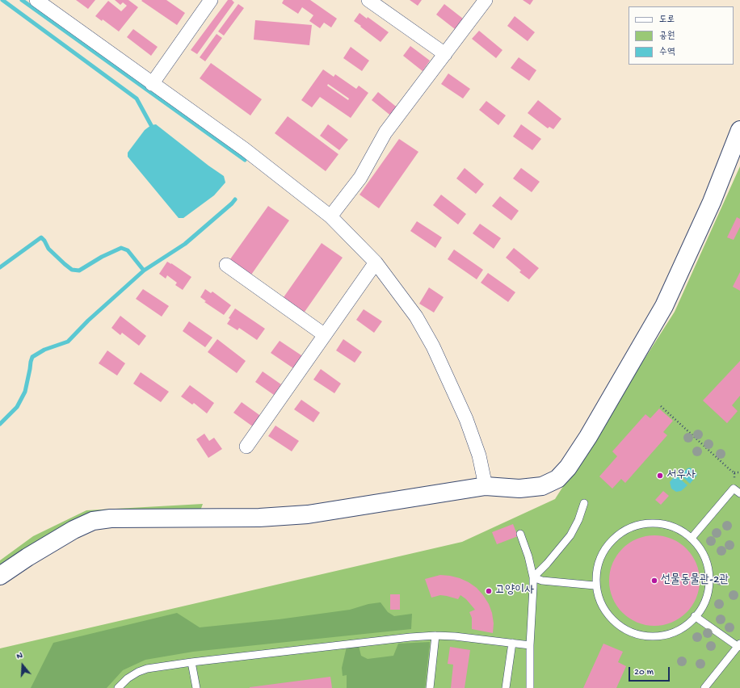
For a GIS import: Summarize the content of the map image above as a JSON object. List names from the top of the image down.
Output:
{
  "places": ["서우사", "선물동물관-2관", "고양이사"],
  "legend": ["도로", "공원", "수역"],
  "scale_bar": "20 m",
  "north": "top"
}
